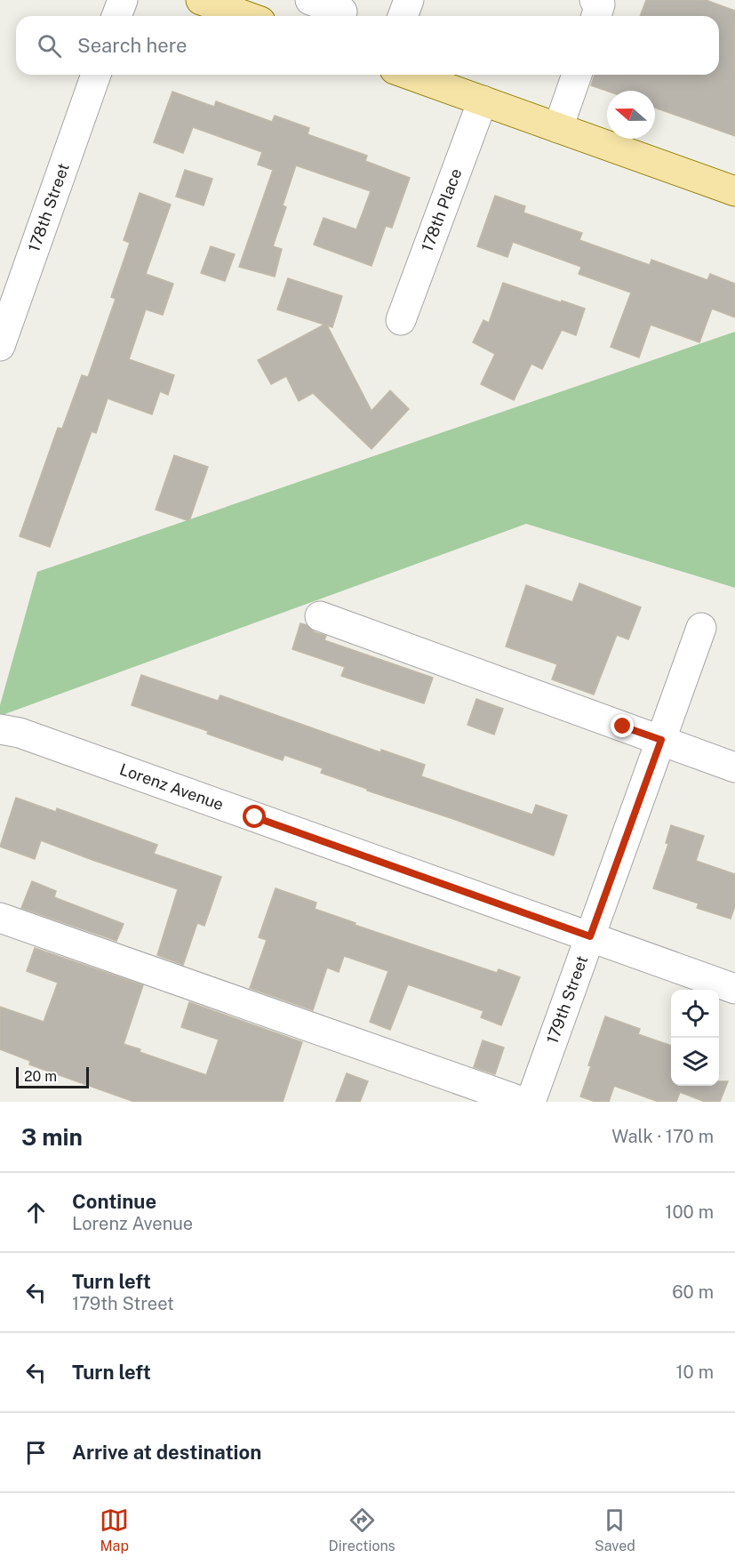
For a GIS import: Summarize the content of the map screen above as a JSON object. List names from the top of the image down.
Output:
{
  "streets": {
    "street": [
      "178th Street",
      "178th Place",
      "Lorenz Avenue",
      "179th Street"
    ]
  },
  "crossings": [
    ["Lorenz Avenue", "179th Street"]
  ],
  "scale_bar": "20 m",
  "north": "left",
  "page": {
    "search": "Search here",
    "scale": "20 m",
    "heading": ["3 min", "Walk · 170 m"],
    "list": [
      ["Continue", "Lorenz Avenue", "100 m"],
      ["Turn left", "179th Street", "60 m"],
      ["Turn left", "10 m"],
      "Arrive at destination"
    ],
    "nav": ["Map", "Directions", "Saved"]
  }
}
